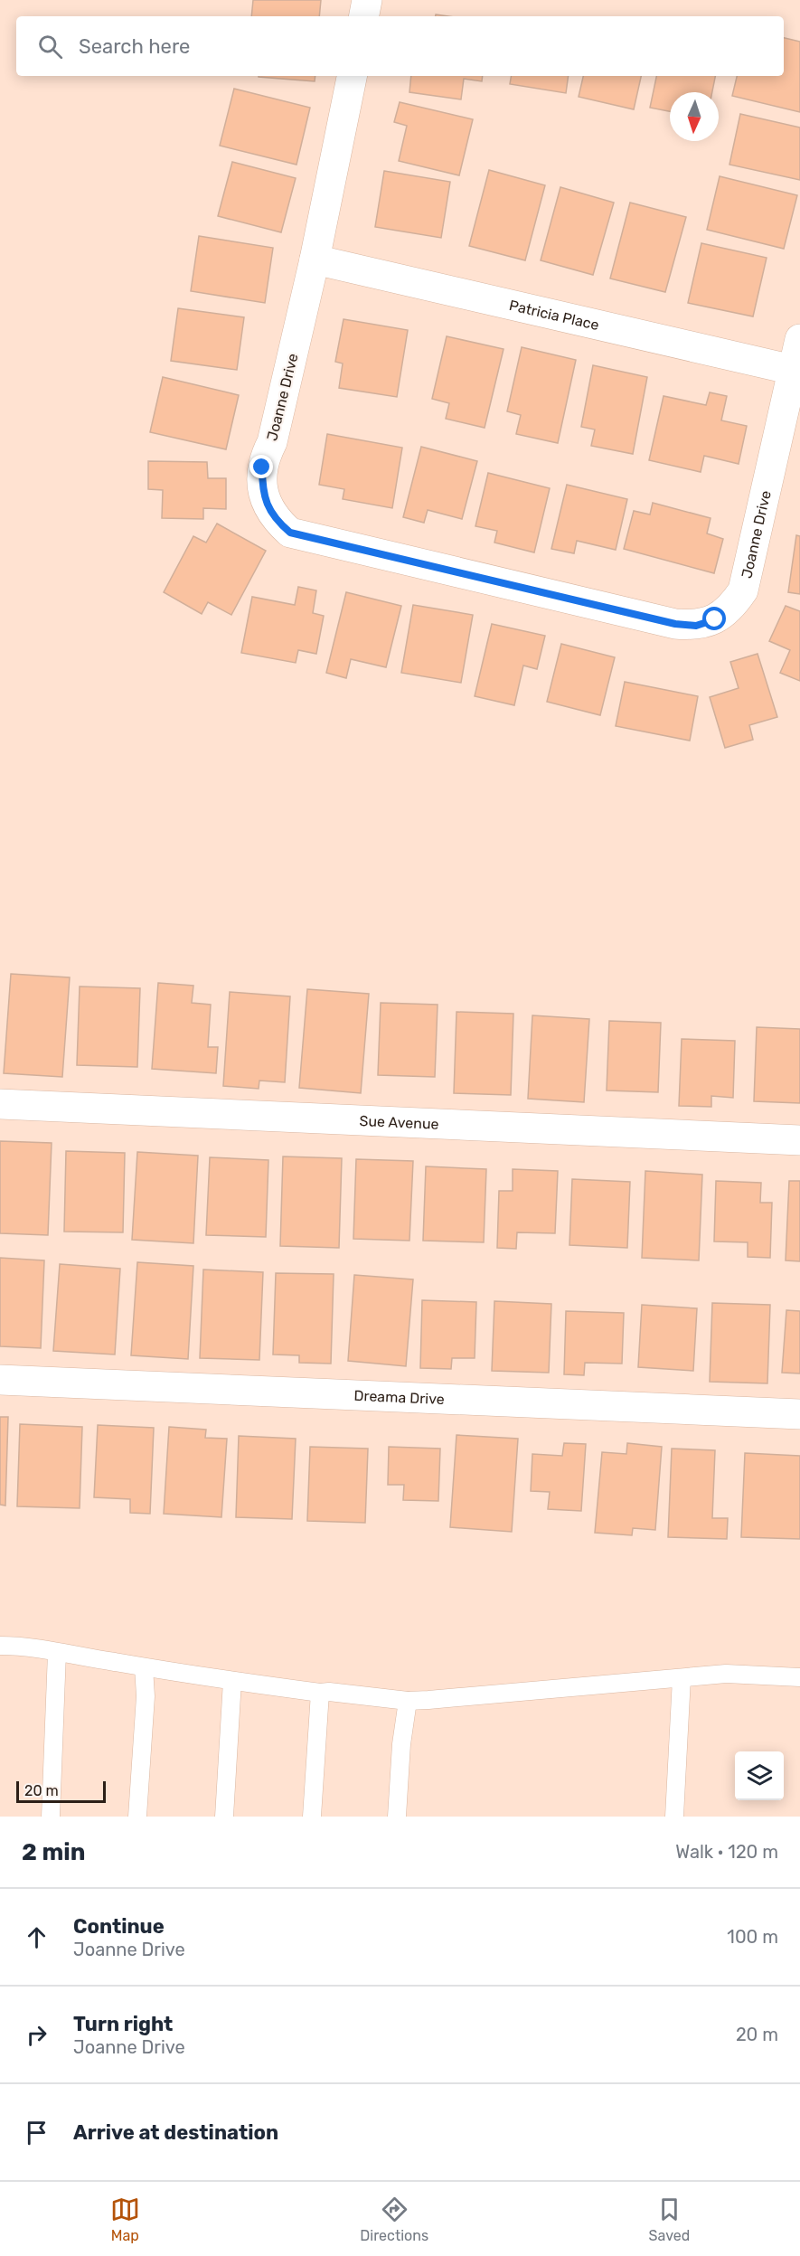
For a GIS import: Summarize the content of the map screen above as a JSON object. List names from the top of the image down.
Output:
{
  "streets": {
    "street": [
      "Patricia Place",
      "Joanne Drive",
      "Sue Avenue",
      "Dreama Drive"
    ]
  },
  "crossings": [
    ["Patricia Place", "Joanne Drive"]
  ],
  "scale_bar": "20 m",
  "north": "bottom",
  "page": {
    "search": "Search here",
    "scale": "20 m",
    "heading": ["2 min", "Walk · 120 m"],
    "list": [
      ["Continue", "Joanne Drive", "100 m"],
      ["Turn right", "Joanne Drive", "20 m"],
      "Arrive at destination"
    ],
    "nav": ["Map", "Directions", "Saved"]
  }
}
